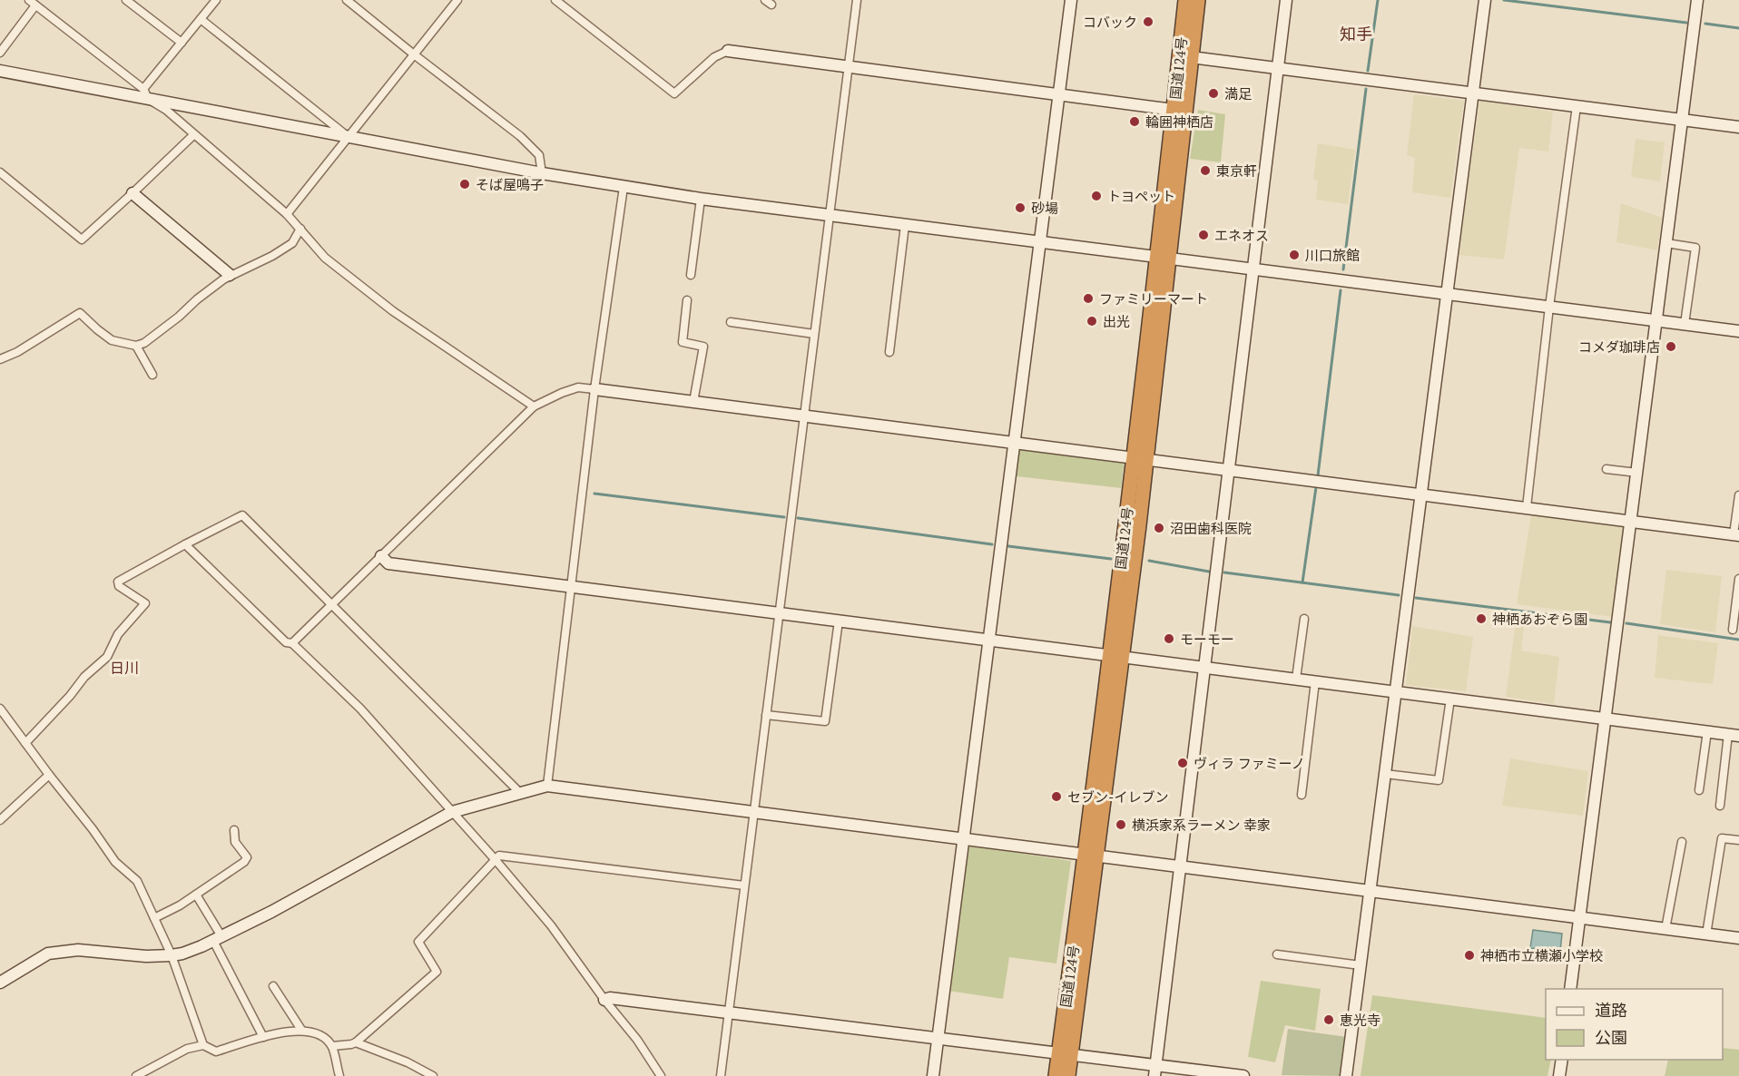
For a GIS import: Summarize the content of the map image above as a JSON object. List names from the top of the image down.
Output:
{
  "streets": {
    "highway": ["国道124号"]
  },
  "districts": ["知手", "日川"],
  "places": [
    "コバック",
    "満足",
    "輪囲神栖店",
    "東京軒",
    "そば屋鳴子",
    "トヨペット",
    "砂場",
    "エネオス",
    "川口旅館",
    "ファミリーマート",
    "出光",
    "コメダ珈琲店",
    "沼田歯科医院",
    "神栖あおぞら園",
    "モーモー",
    "ヴィラ ファミーノ",
    "セブン-イレブン",
    "横浜家系ラーメン 幸家",
    "神栖市立横瀬小学校",
    "恵光寺"
  ],
  "legend": ["道路", "公園"]
}
